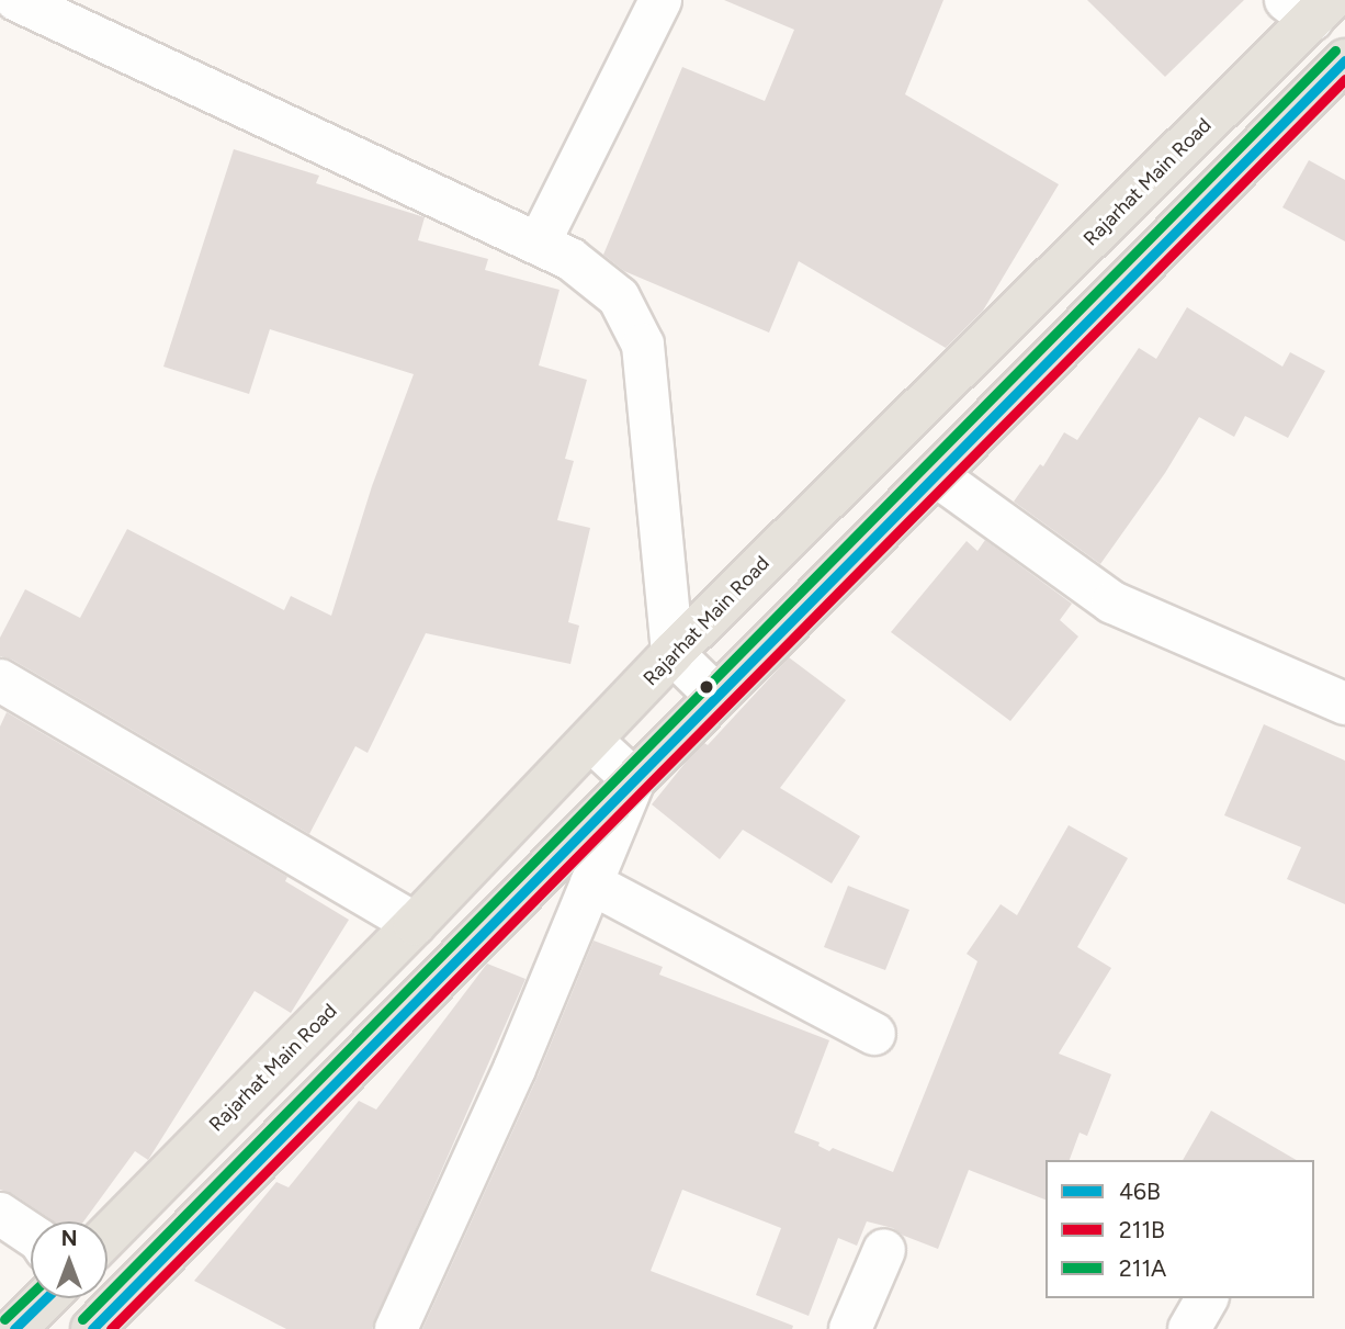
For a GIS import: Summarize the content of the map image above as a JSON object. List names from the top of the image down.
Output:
{
  "streets": {
    "main road": ["Rajarhat Main Road"]
  },
  "lines": ["transit line 211A", "transit line 46B", "transit line 211B"],
  "legend": ["46B", "211B", "211A"],
  "north": "top"
}
